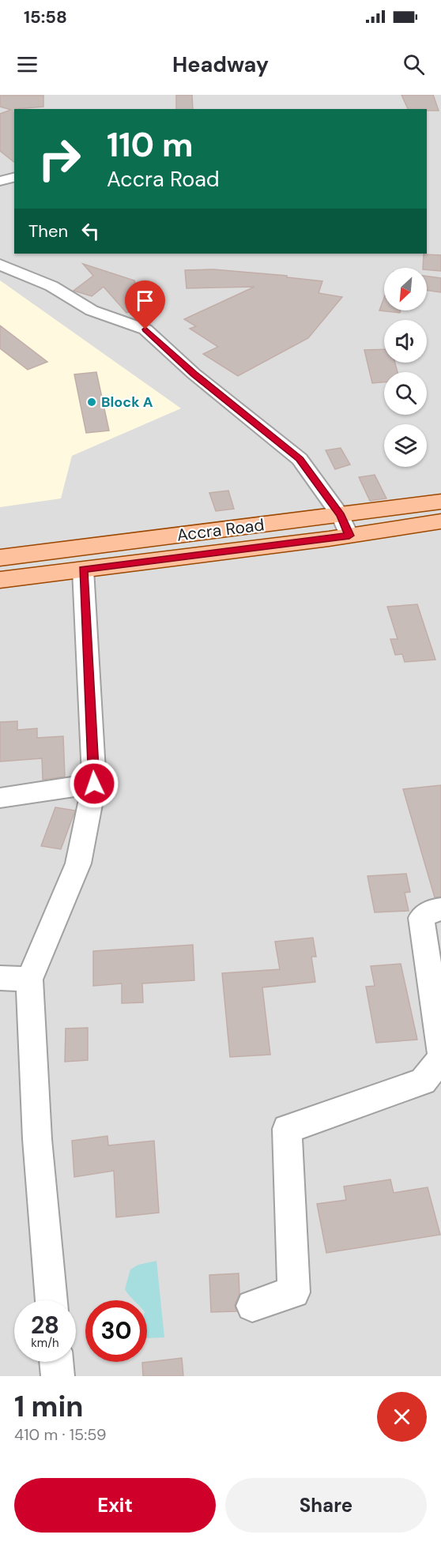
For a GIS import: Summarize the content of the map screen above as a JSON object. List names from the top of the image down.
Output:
{
  "streets": {
    "main road": ["Accra Road"]
  },
  "places": ["Block A"],
  "north": "bottom left",
  "page": {
    "status": "15:58",
    "header": "Headway",
    "turn": ["110 m", "Accra Road"],
    "then": "Then",
    "speed": "28 km/h",
    "limit": "30",
    "heading": ["1 min", "410 m · 15:59"],
    "buttons": ["Exit", "Share"]
  }
}
